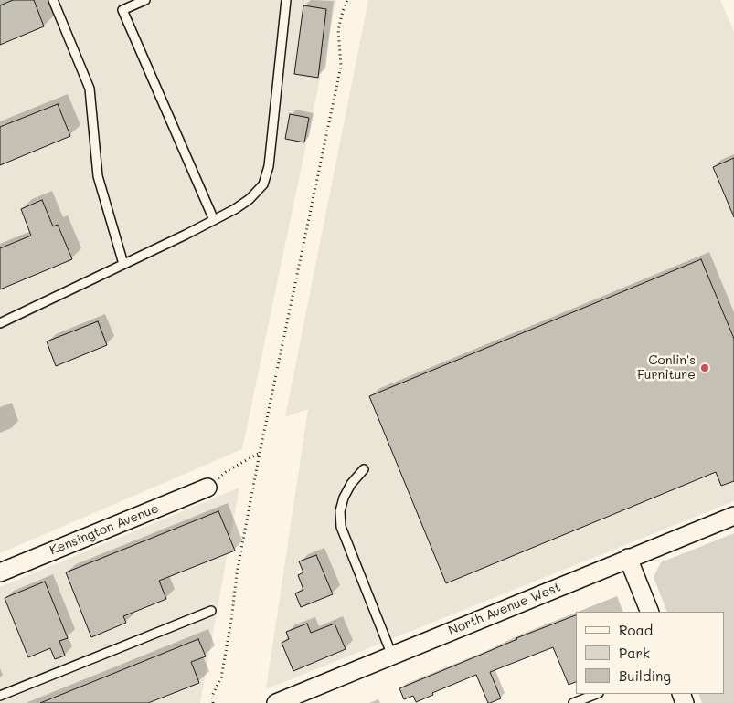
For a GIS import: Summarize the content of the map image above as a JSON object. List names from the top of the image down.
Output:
{
  "streets": {
    "street": ["Kensington Avenue", "North Avenue West"]
  },
  "places": ["Conlin's Furniture"],
  "legend": ["Road", "Park", "Building"]
}
